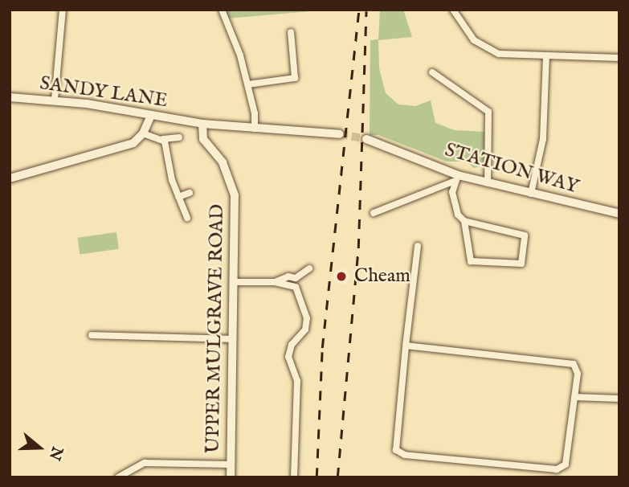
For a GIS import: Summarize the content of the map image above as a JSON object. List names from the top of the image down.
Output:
{
  "streets": {
    "street": ["SANDY LANE", "STATION WAY", "UPPER MULGRAVE ROAD"]
  },
  "crossings": [
    ["SANDY LANE", "UPPER MULGRAVE ROAD"]
  ],
  "places": ["Cheam"],
  "north": "right"
}
